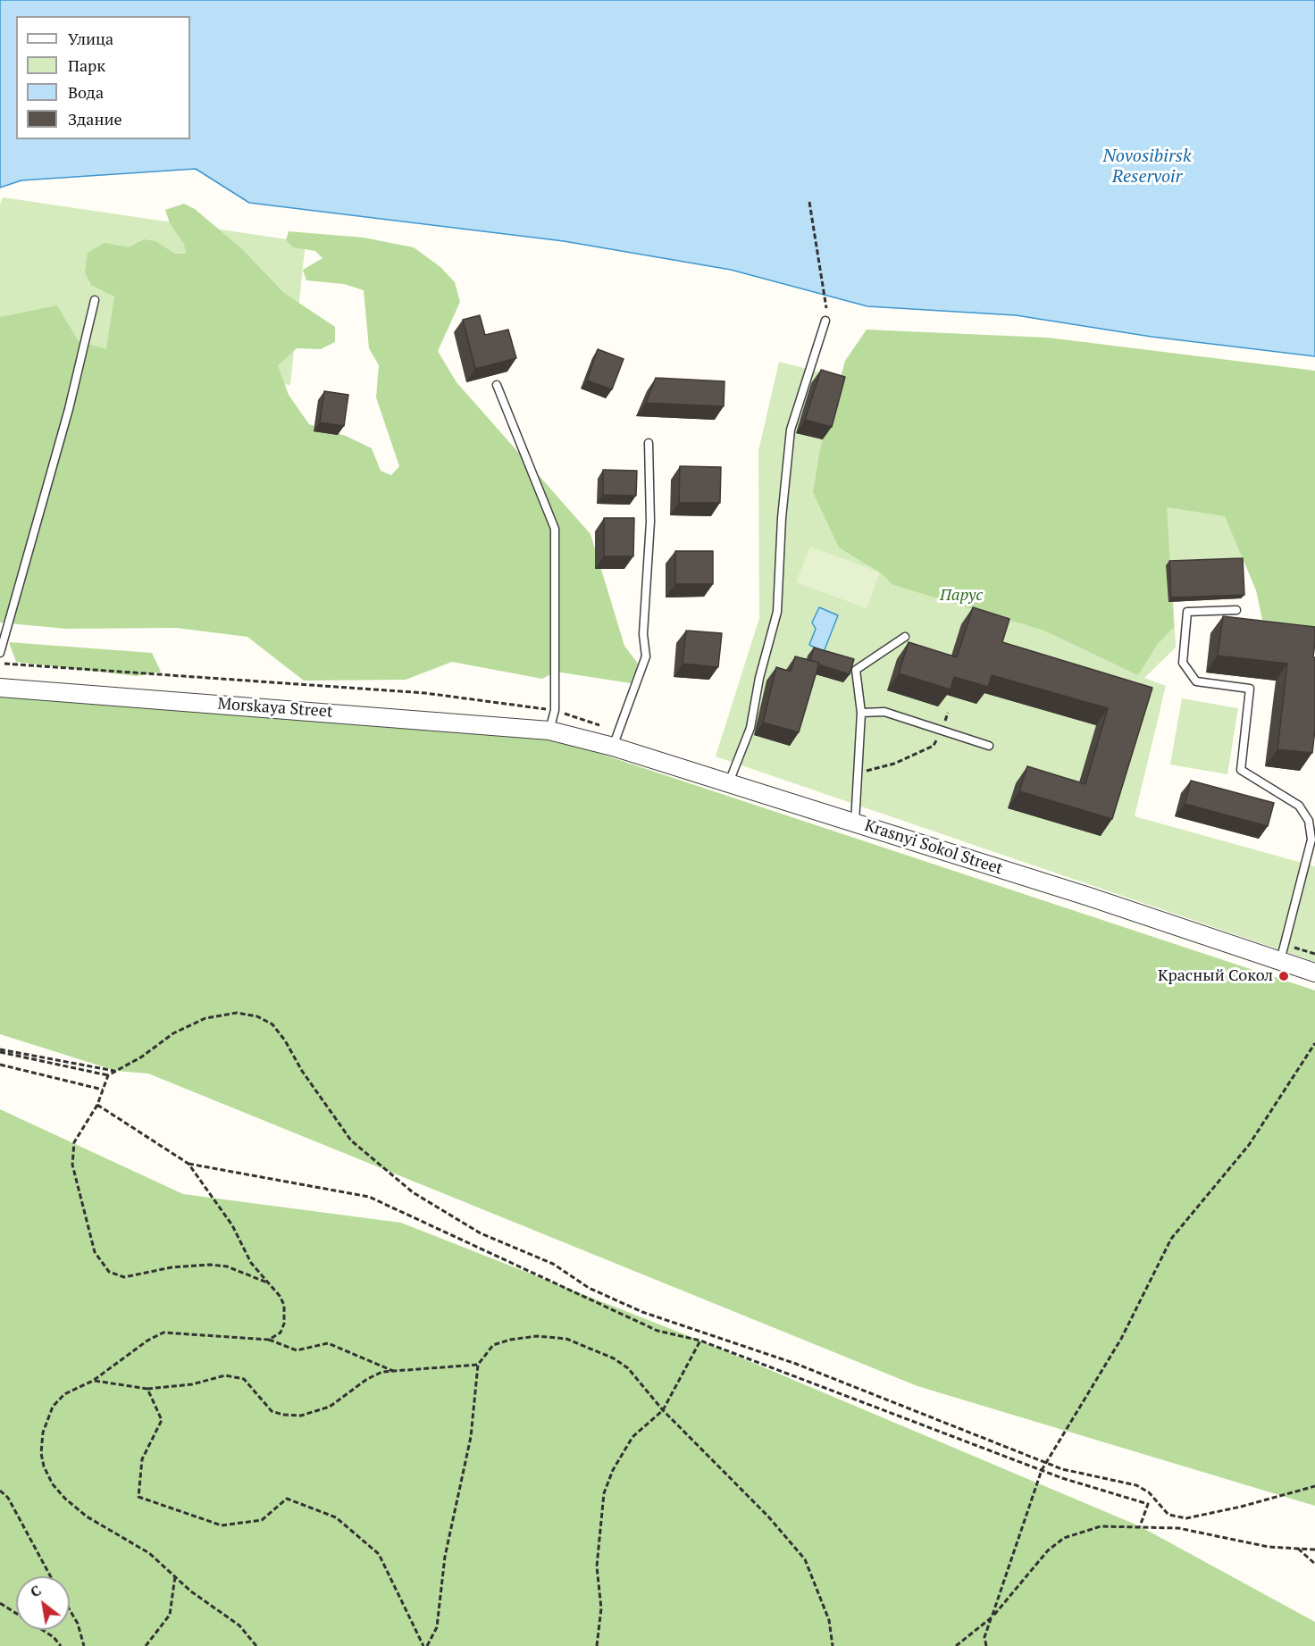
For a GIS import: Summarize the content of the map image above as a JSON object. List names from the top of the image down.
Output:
{
  "streets": {
    "street": ["Morskaya Street", "Krasnyi Sokol Street"]
  },
  "crossings": [
    ["Morskaya Street", "Krasnyi Sokol Street"]
  ],
  "water": ["Novosibirsk Reservoir"],
  "parks": ["Парус"],
  "places": ["Красный Сокол"],
  "legend": [
    "Улица",
    "Парк",
    "Вода",
    "Здание"
  ],
  "north": "top left"
}
